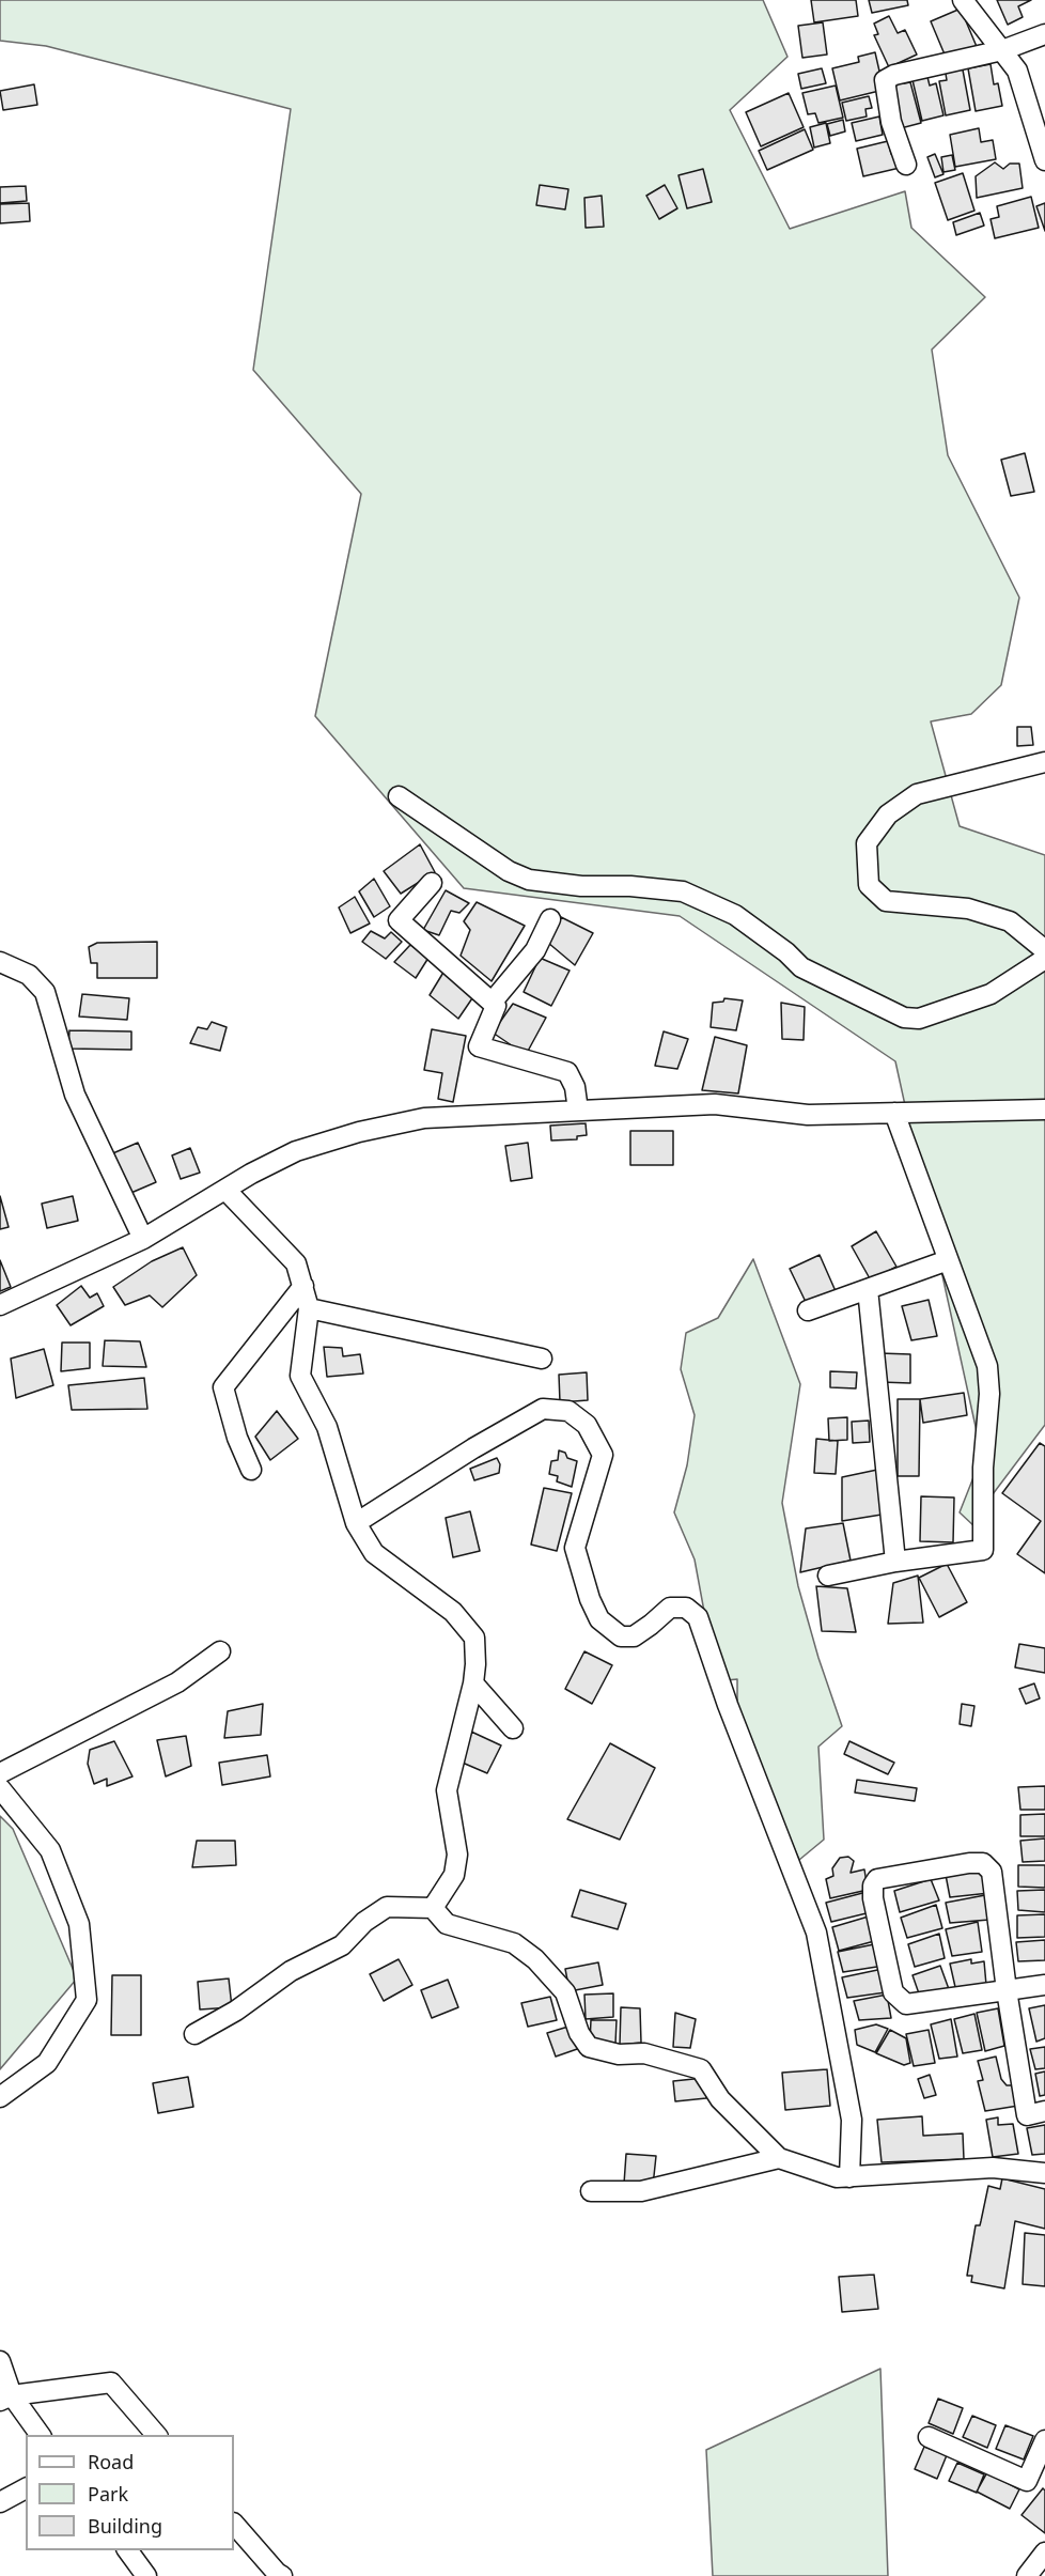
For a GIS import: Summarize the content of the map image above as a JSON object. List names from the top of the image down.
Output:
{
  "legend": ["Road", "Park", "Building"]
}
